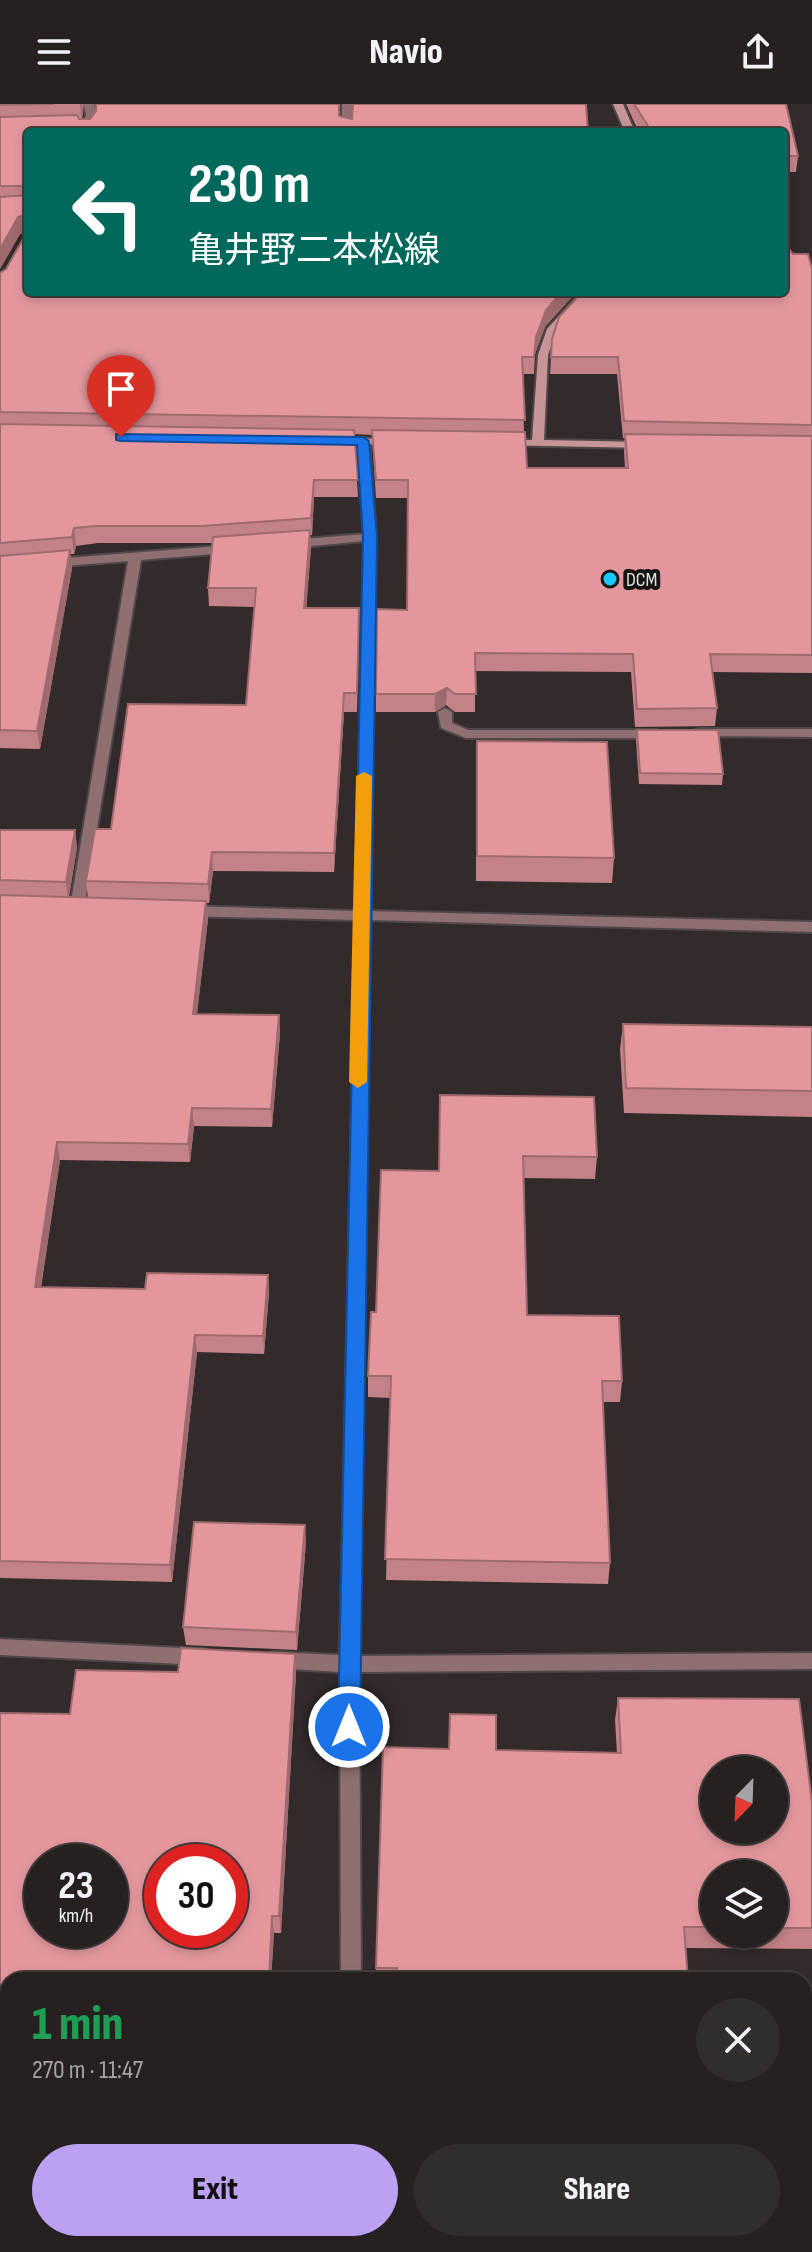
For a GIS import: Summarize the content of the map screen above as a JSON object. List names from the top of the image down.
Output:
{
  "places": ["DCM"],
  "north": "bottom left",
  "page": {
    "header": "Navio",
    "turn": ["230 m", "亀井野二本松線"],
    "speed": "23 km/h",
    "limit": "30",
    "heading": ["1 min", "270 m · 11:47"],
    "buttons": ["Exit", "Share"]
  }
}
